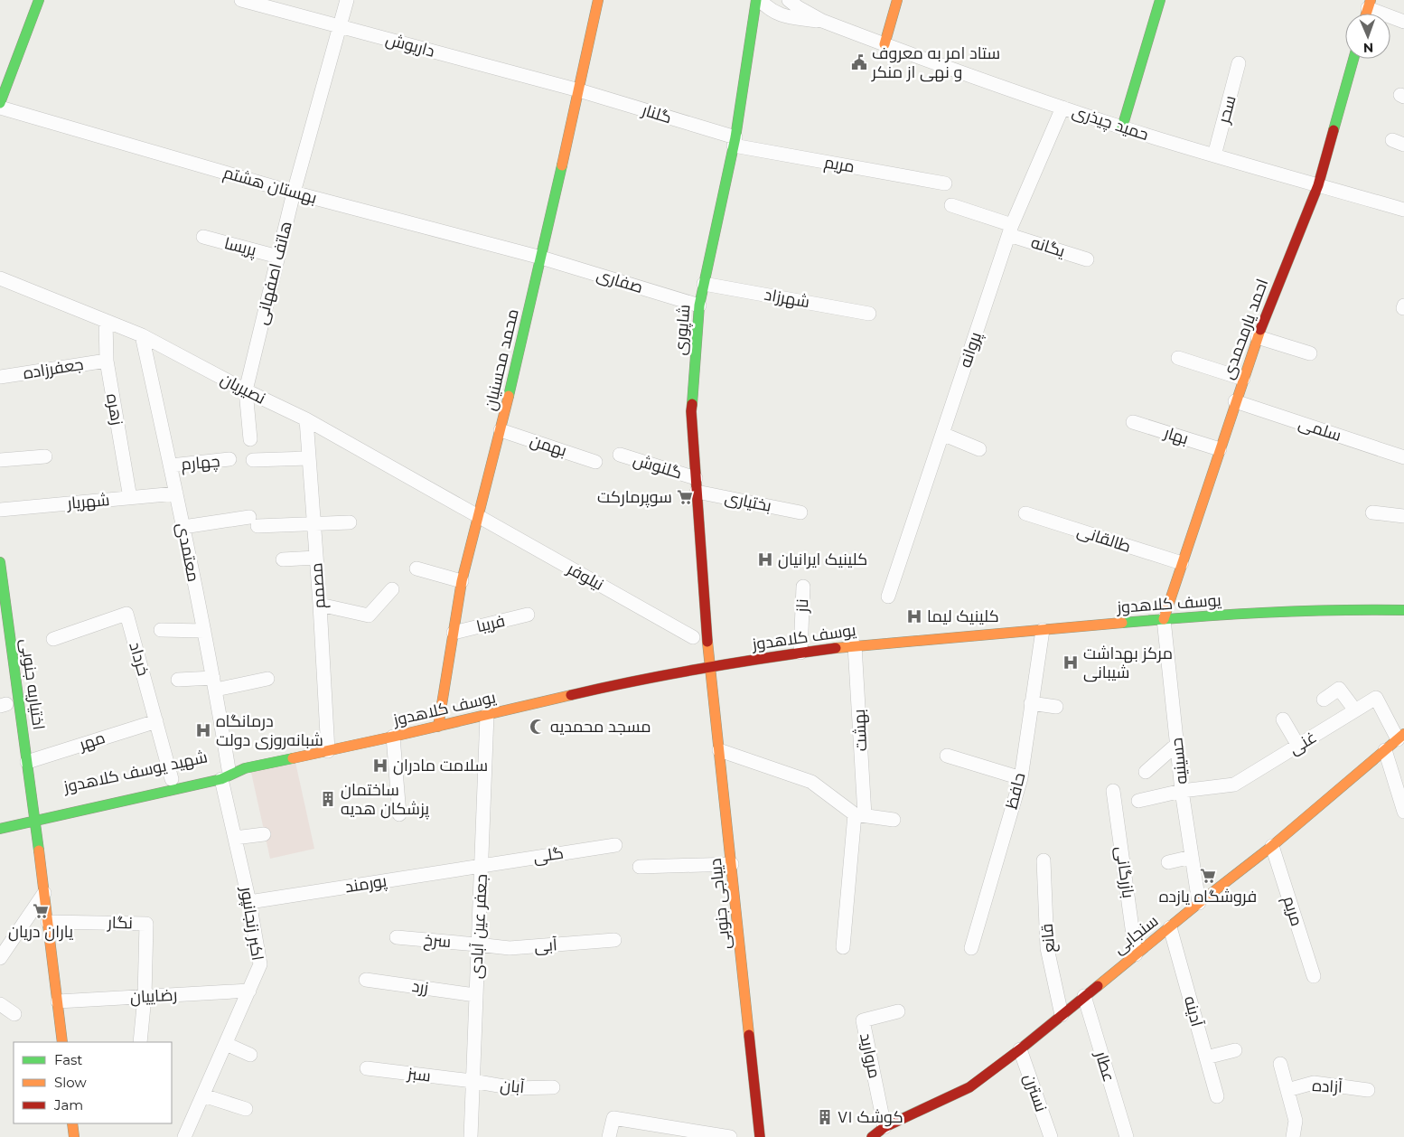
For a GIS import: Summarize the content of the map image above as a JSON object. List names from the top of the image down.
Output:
{
  "streets": {
    "street": [
      "داریوش",
      "سحر",
      "گلنار",
      "حمید چیذری",
      "مریم",
      "بهستان هشتم",
      "پریسا",
      "یگانه",
      "هاتف اصفهانی",
      "صفاری",
      "شهرزاد",
      "احمد یارمحمدی",
      "شاپوری",
      "پروانه",
      "محمد محسنیان",
      "جعفرزاده",
      "نصیریان",
      "زهره",
      "سلمی",
      "بهار",
      "بهمن",
      "چهارم",
      "گلنوش",
      "شهریار",
      "بختیاری",
      "طالقانی",
      "معتمدی",
      "نیلوفر",
      "مصمم",
      "یوسف کلاهدوز",
      "ناز",
      "فریبا",
      "خرداد",
      "اختیاریه جنوبی",
      "بهشت",
      "مهر",
      "غنی",
      "حسینیه",
      "شهید یوسف کلاهدوز",
      "حافظ",
      "گلی",
      "بازرگانی",
      "پورمند",
      "دیباجی جنوبی",
      "نگار",
      "اکبر زنجانپور",
      "جعفر عین آبادی",
      "سنجابی",
      "قانع",
      "سرخ",
      "آبی",
      "زرد",
      "رضاییان",
      "آدینه",
      "مروارید",
      "عطار",
      "سبز",
      "آبان",
      "آزاده",
      "نسترن"
    ]
  },
  "crossings": [
    ["داریوش", "گلنار"],
    ["داریوش", "هاتف اصفهانی"],
    ["داریوش", "محمد محسنیان"],
    ["سحر", "حمید چیذری"],
    ["گلنار", "مریم"],
    ["گلنار", "شاپوری"],
    ["گلنار", "محمد محسنیان"],
    ["حمید چیذری", "احمد یارمحمدی"],
    ["حمید چیذری", "پروانه"],
    ["مریم", "شاپوری"],
    ["مریم", "سنجابی"],
    ["بهستان هشتم", "هاتف اصفهانی"],
    ["بهستان هشتم", "صفاری"],
    ["بهستان هشتم", "محمد محسنیان"],
    ["پریسا", "هاتف اصفهانی"],
    ["یگانه", "پروانه"],
    ["هاتف اصفهانی", "نصیریان"],
    ["صفاری", "شاپوری"],
    ["صفاری", "محمد محسنیان"],
    ["شهرزاد", "شاپوری"],
    ["احمد یارمحمدی", "سلمی"],
    ["احمد یارمحمدی", "بهار"],
    ["احمد یارمحمدی", "طالقانی"],
    ["احمد یارمحمدی", "یوسف کلاهدوز"],
    ["احمد یارمحمدی", "حسینیه"],
    ["شاپوری", "گلنوش"],
    ["شاپوری", "بختیاری"],
    ["شاپوری", "یوسف کلاهدوز"],
    ["شاپوری", "دیباجی جنوبی"],
    ["محمد محسنیان", "نصیریان"],
    ["محمد محسنیان", "بهمن"],
    ["محمد محسنیان", "نیلوفر"],
    ["محمد محسنیان", "یوسف کلاهدوز"],
    ["محمد محسنیان", "فریبا"],
    ["جعفرزاده", "زهره"],
    ["نصیریان", "زهره"],
    ["نصیریان", "معتمدی"],
    ["نصیریان", "نیلوفر"],
    ["نصیریان", "مصمم"],
    ["زهره", "شهریار"],
    ["چهارم", "معتمدی"],
    ["گلنوش", "بختیاری"],
    ["شهریار", "معتمدی"],
    ["معتمدی", "شهید یوسف کلاهدوز"],
    ["معتمدی", "اکبر زنجانپور"],
    ["مصمم", "یوسف کلاهدوز"],
    ["یوسف کلاهدوز", "ناز"],
    ["یوسف کلاهدوز", "بهشت"],
    ["یوسف کلاهدوز", "حسینیه"],
    ["یوسف کلاهدوز", "شهید یوسف کلاهدوز"],
    ["یوسف کلاهدوز", "حافظ"],
    ["یوسف کلاهدوز", "دیباجی جنوبی"],
    ["یوسف کلاهدوز", "جعفر عین آبادی"],
    ["خرداد", "مهر"],
    ["اختیاریه جنوبی", "مهر"],
    ["اختیاریه جنوبی", "شهید یوسف کلاهدوز"],
    ["اختیاریه جنوبی", "نگار"],
    ["اختیاریه جنوبی", "رضاییان"],
    ["غنی", "حسینیه"],
    ["غنی", "سنجابی"],
    ["حسینیه", "سنجابی"],
    ["شهید یوسف کلاهدوز", "اکبر زنجانپور"],
    ["گلی", "پورمند"],
    ["گلی", "جعفر عین آبادی"],
    ["بازرگانی", "سنجابی"],
    ["پورمند", "اکبر زنجانپور"],
    ["پورمند", "جعفر عین آبادی"],
    ["نگار", "رضاییان"],
    ["اکبر زنجانپور", "رضاییان"],
    ["جعفر عین آبادی", "سرخ"],
    ["جعفر عین آبادی", "آبی"],
    ["جعفر عین آبادی", "زرد"],
    ["جعفر عین آبادی", "سبز"],
    ["جعفر عین آبادی", "آبان"],
    ["سنجابی", "قانع"],
    ["سنجابی", "آدینه"],
    ["سنجابی", "مروارید"],
    ["سنجابی", "عطار"],
    ["سنجابی", "نسترن"],
    ["سرخ", "آبی"],
    ["سبز", "آبان"]
  ],
  "places": {
    "public building": ["ستاد امر به معروف و نهی از منکر"],
    "supermarket": ["سوپرمارکت", "فروشگاه یازده", "یاران دریان"],
    "hospital": [
      "کلینیک ایرانیان",
      "کلینیک لیما",
      "مرکز بهداشت شیبانی",
      "درمانگاه شبانه‌روزی دولت",
      "سلامت مادران"
    ],
    "mosque": ["مسجد محمدیه"],
    "building": ["ساختمان پزشکان هدیه", "کوشک ۷۱"]
  },
  "legend": ["Fast", "Slow", "Jam"],
  "north": "bottom"
}
